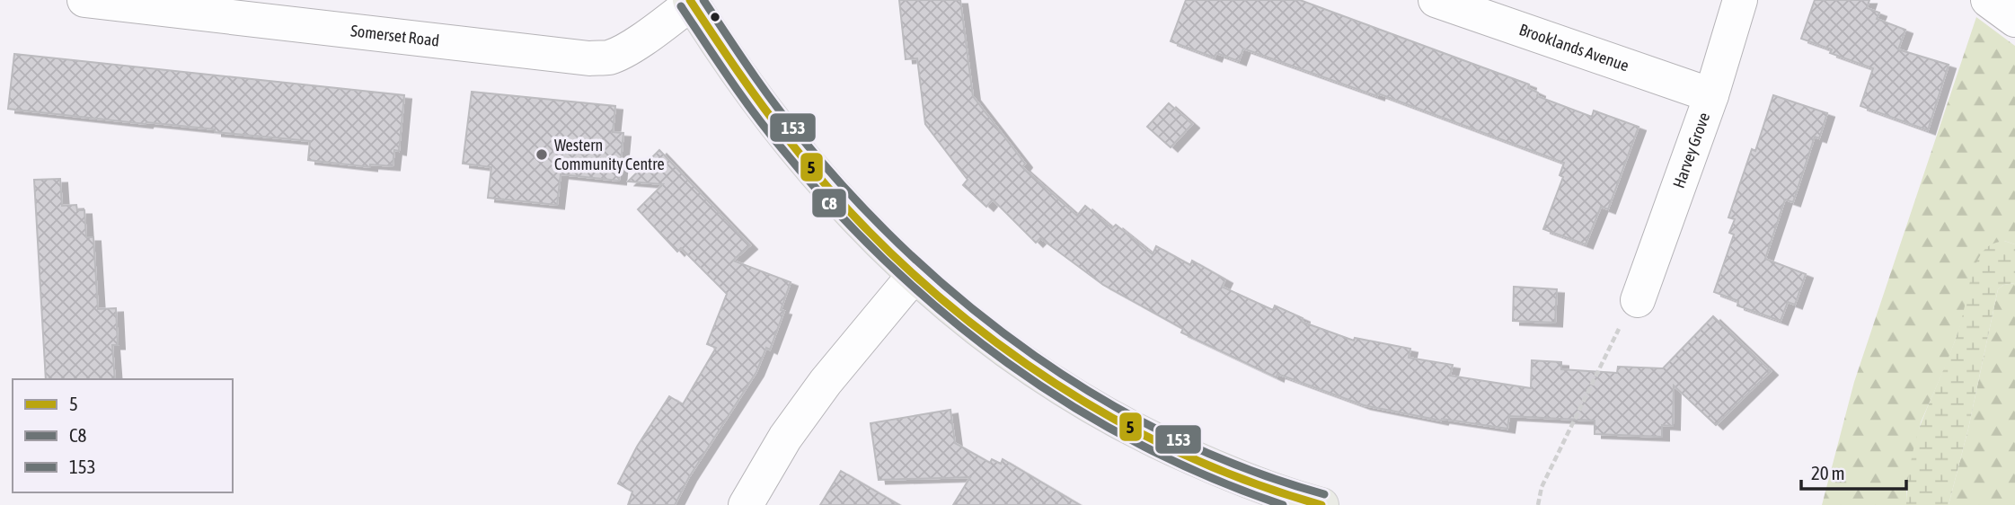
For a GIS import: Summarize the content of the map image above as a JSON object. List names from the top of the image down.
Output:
{
  "streets": {
    "street": ["Somerset Road", "Brooklands Avenue", "Harvey Grove"]
  },
  "crossings": [
    ["Brooklands Avenue", "Harvey Grove"]
  ],
  "places": ["Western Community Centre"],
  "lines": ["transit line 5", "transit line 153", "transit line C8"],
  "legend": ["5", "C8", "153"],
  "scale_bar": "20 m"
}
